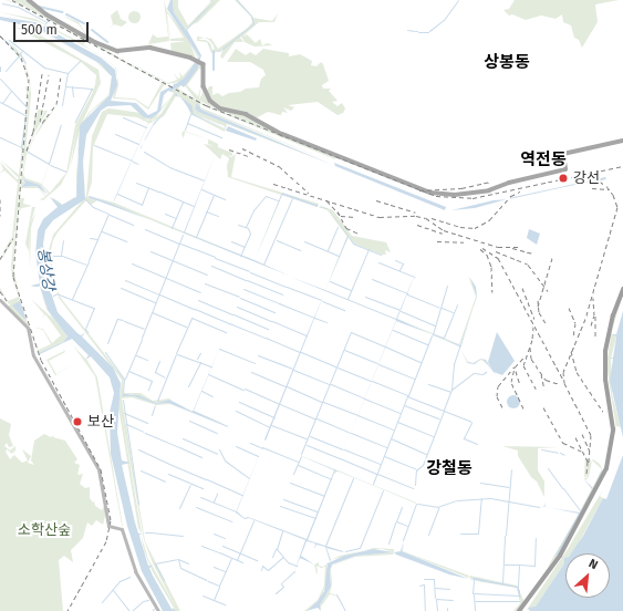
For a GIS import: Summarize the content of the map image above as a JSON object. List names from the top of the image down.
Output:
{
  "districts": ["상봉동", "역전동", "강철동"],
  "water": ["봉상강"],
  "parks": ["소학산숲"],
  "places": ["강선", "보산"],
  "scale_bar": "500 m",
  "north": "top right"
}
